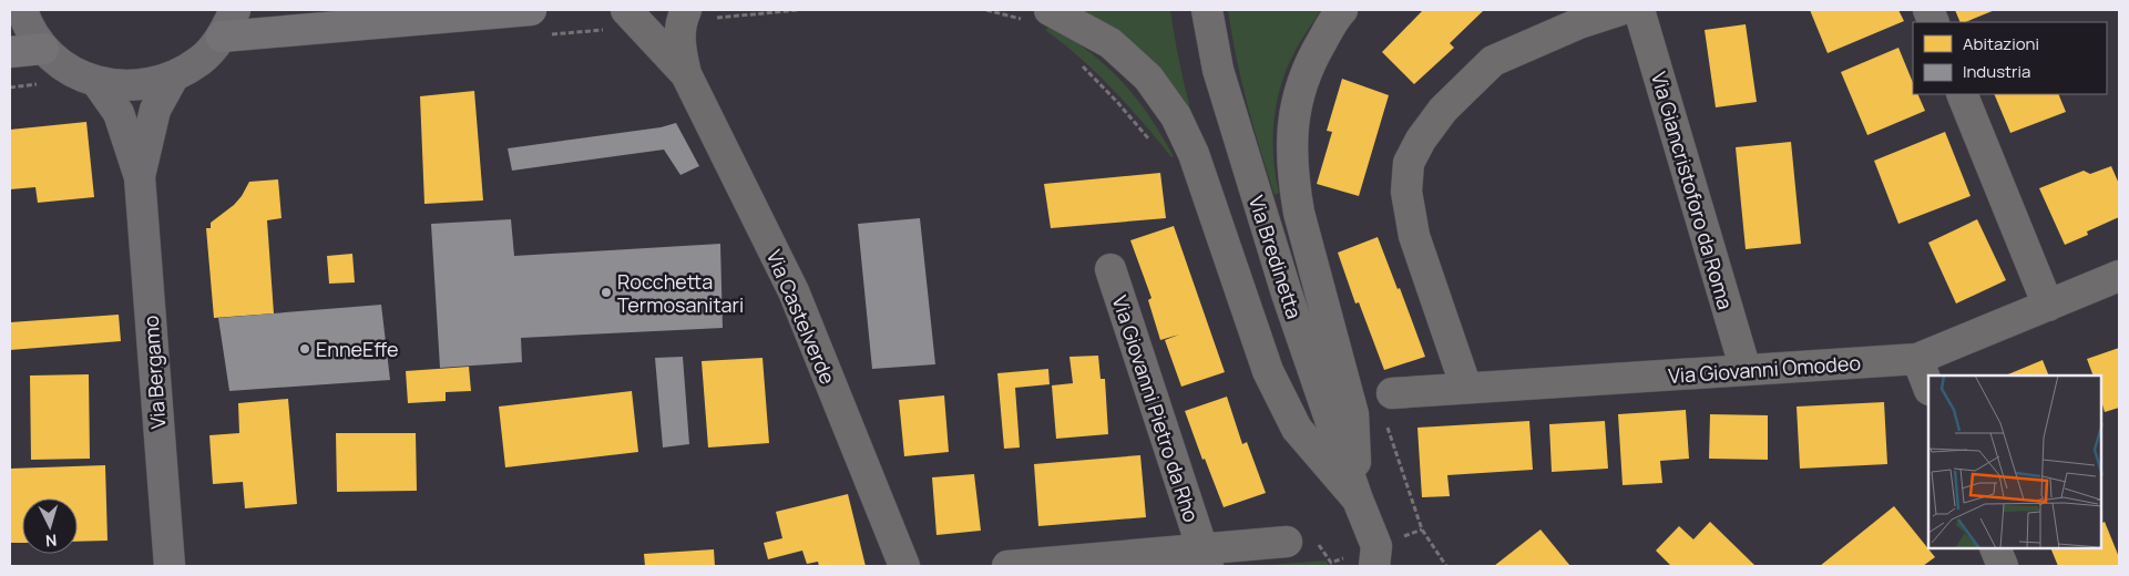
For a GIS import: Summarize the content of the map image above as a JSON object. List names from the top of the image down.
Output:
{
  "streets": {
    "main road": ["Via Bergamo"],
    "street": [
      "Via Giancristoforo da Roma",
      "Via Bredinetta",
      "Via Castelverde",
      "Via Giovanni Omodeo",
      "Via Giovanni Pietro da Rho"
    ]
  },
  "crossings": [
    ["Via Giancristoforo da Roma", "Via Giovanni Omodeo"]
  ],
  "places": ["Rocchetta Termosanitari", "EnneEffe"],
  "legend": ["Abitazioni", "Industria"],
  "north": "bottom"
}
